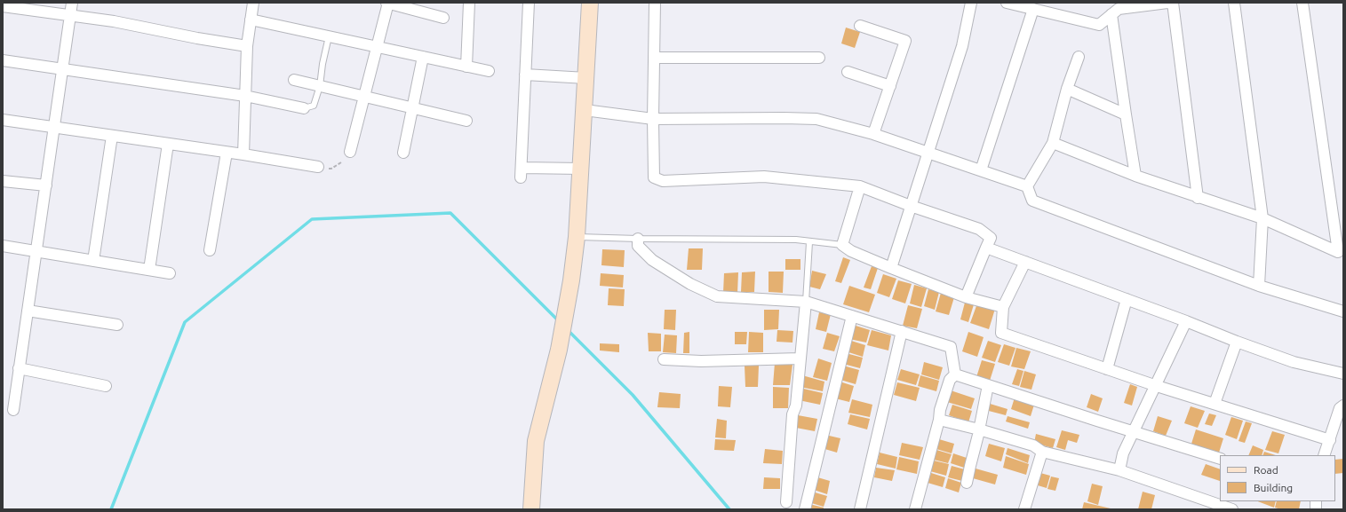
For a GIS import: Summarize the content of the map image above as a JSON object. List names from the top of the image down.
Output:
{
  "legend": ["Road", "Building"]
}
